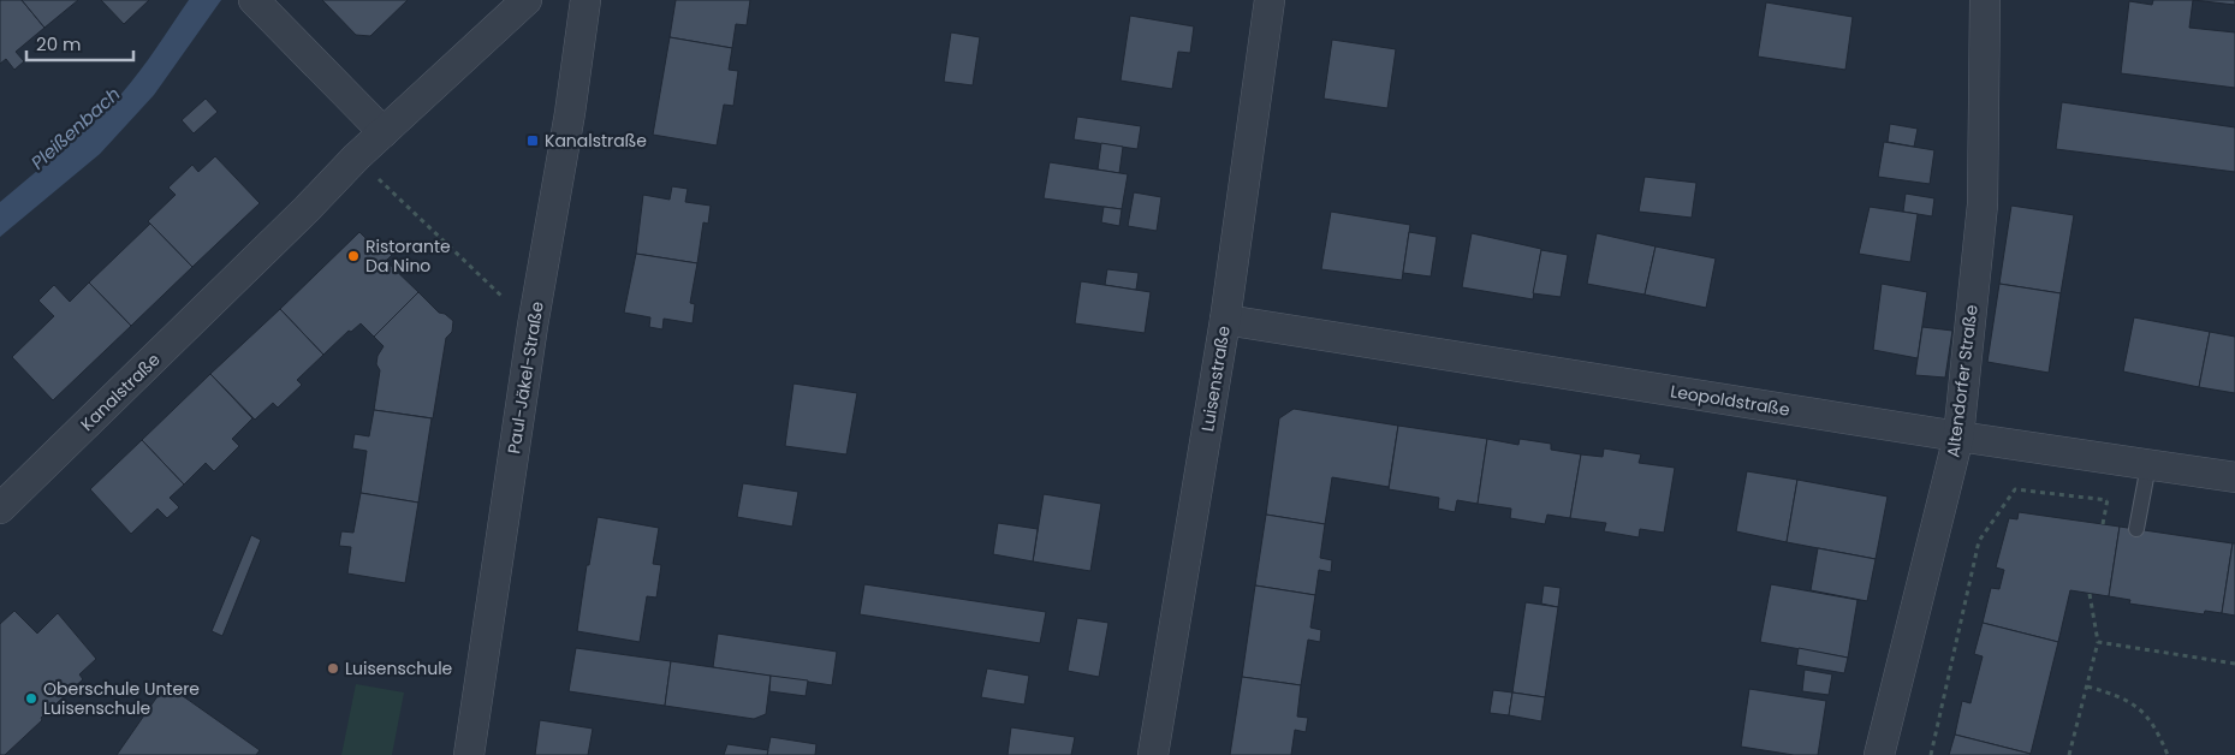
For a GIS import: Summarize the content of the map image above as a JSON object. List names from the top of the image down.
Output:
{
  "streets": {
    "street": [
      "Paul-Jäkel-Straße",
      "Luisenstraße",
      "Altendorfer Straße",
      "Kanalstraße",
      "Leopoldstraße"
    ]
  },
  "crossings": [
    ["Luisenstraße", "Leopoldstraße"],
    ["Altendorfer Straße", "Leopoldstraße"]
  ],
  "water": ["Pleißenbach"],
  "places": {
    "transit": ["Kanalstraße"],
    "other": ["Ristorante Da Nino", "Luisenschule", "Oberschule Untere Luisenschule"]
  },
  "scale_bar": "20 m"
}
